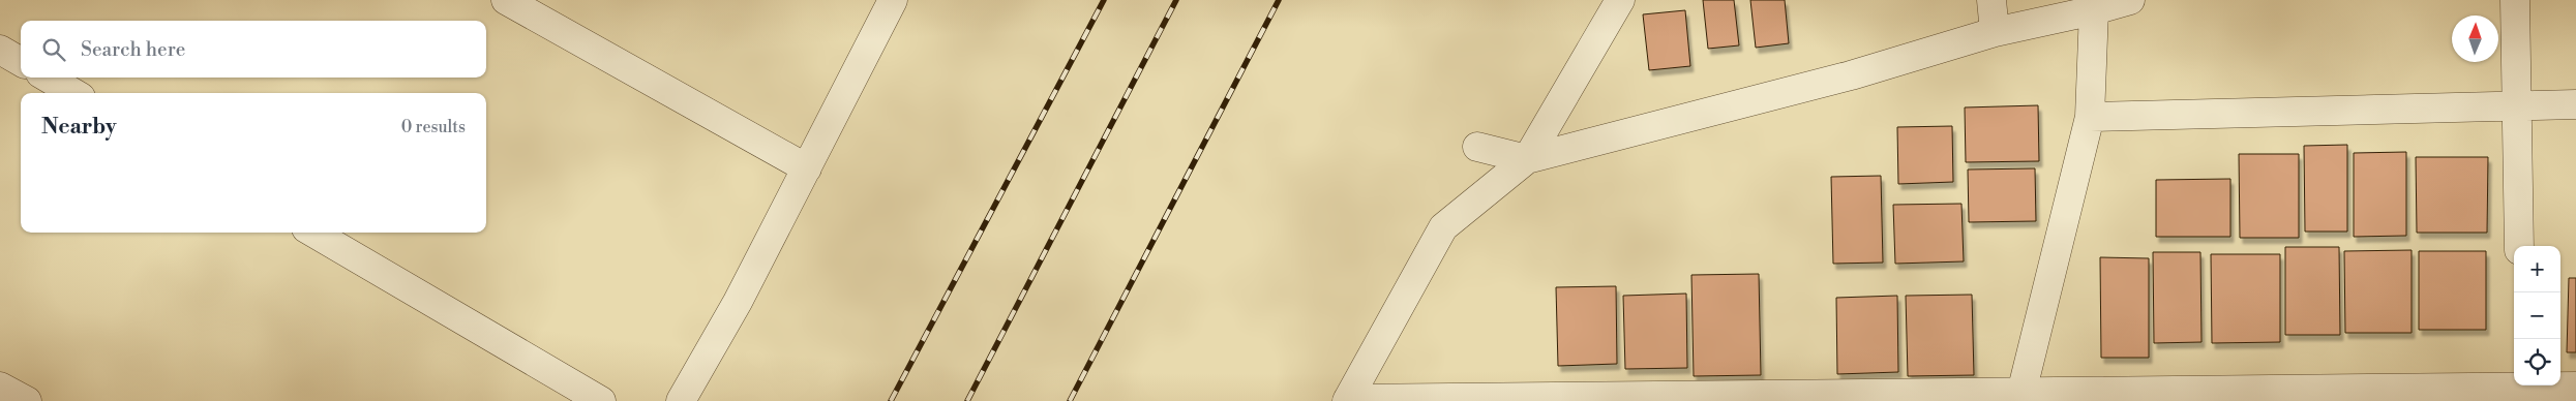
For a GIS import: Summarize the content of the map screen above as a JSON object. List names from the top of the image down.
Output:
{
  "north": "top",
  "page": {
    "search": "Search here",
    "heading": ["Nearby", "0 results"],
    "map_buttons": ["+", "−"]
  }
}
